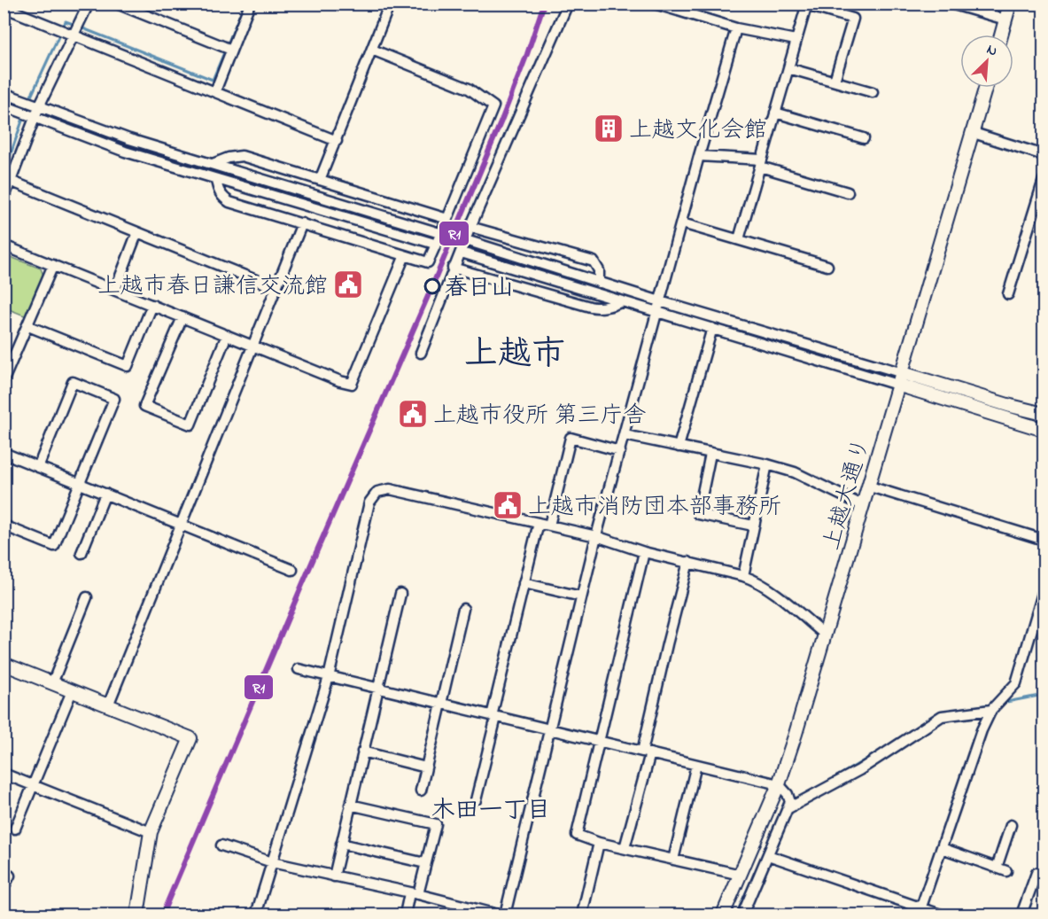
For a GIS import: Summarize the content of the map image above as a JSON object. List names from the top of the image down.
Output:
{
  "streets": {
    "main road": ["上越大通り"]
  },
  "districts": ["上越市", "木田一丁目"],
  "places": {
    "building": ["上越文化会館"],
    "public building": ["上越市春日謙信交流館", "上越市役所 第三庁舎", "上越市消防団本部事務所"],
    "other": ["春日山"]
  },
  "lines": ["transit line R1"],
  "north": "top right"
}
